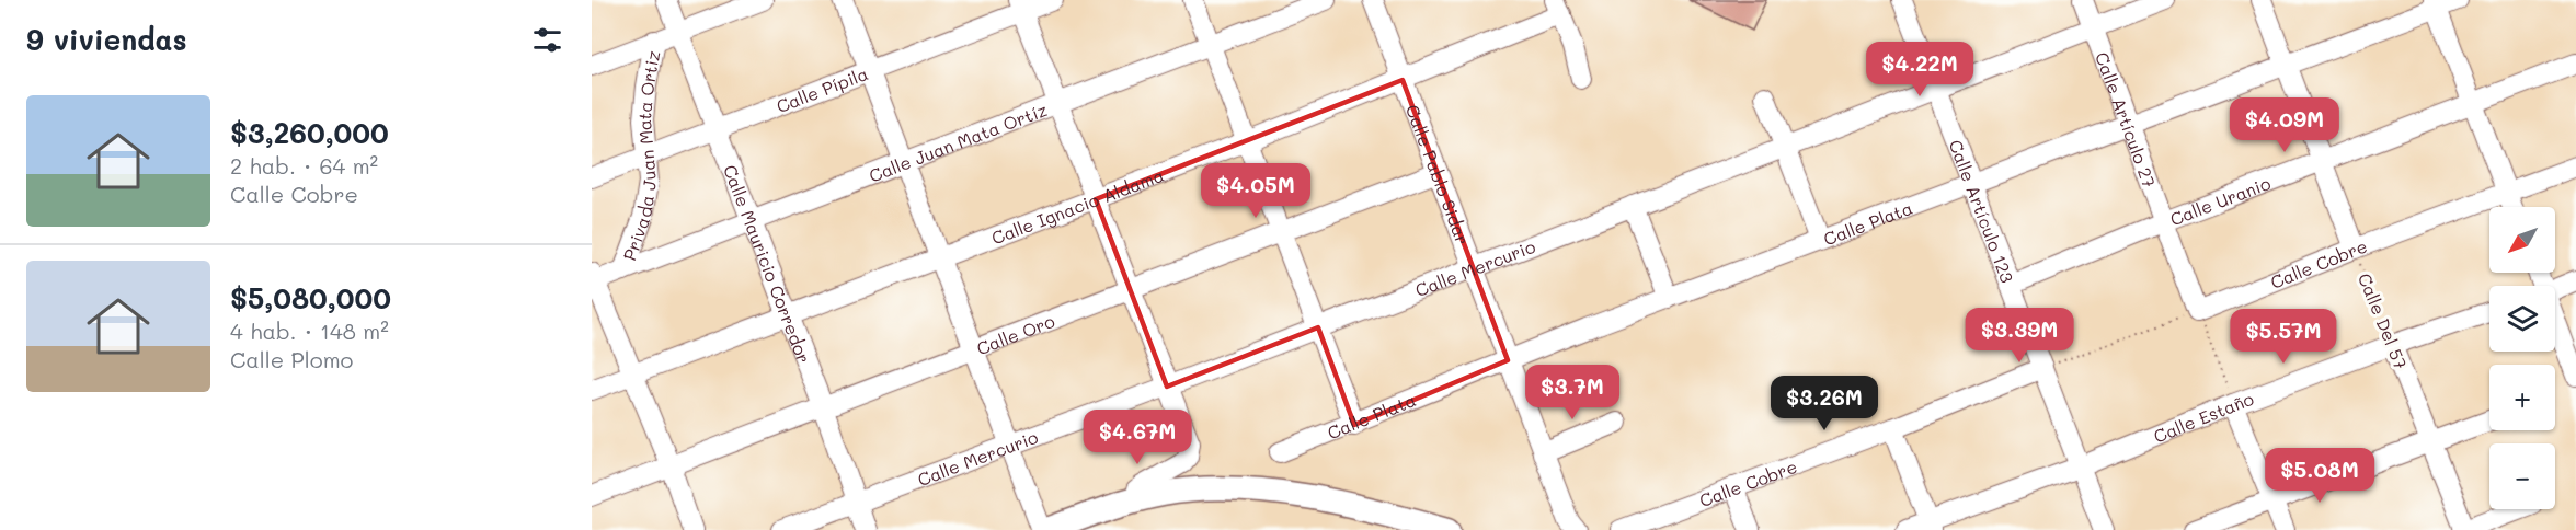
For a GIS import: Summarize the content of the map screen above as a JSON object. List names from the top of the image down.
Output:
{
  "streets": {
    "street": [
      "Calle Pípila",
      "Calle Artículo 27",
      "Calle Juan Mata Ortíz",
      "Privada Juan Mata Ortiz",
      "Calle Pablo Sidar",
      "Calle Uranio",
      "Calle Ignacio Aldama",
      "Calle Artículo 123",
      "Calle Plata",
      "Calle Cobre",
      "Calle Mauricio Corredor",
      "Calle Mercurio",
      "Calle Del 57",
      "Calle Oro",
      "Calle Estaño"
    ]
  },
  "crossings": [
    ["Calle Pípila", "Privada Juan Mata Ortiz"],
    ["Calle Pípila", "Calle Mauricio Corredor"],
    ["Calle Artículo 27", "Calle Uranio"],
    ["Calle Artículo 27", "Calle Plata"],
    ["Calle Artículo 27", "Calle Cobre"],
    ["Calle Artículo 27", "Calle Mercurio"],
    ["Calle Juan Mata Ortíz", "Privada Juan Mata Ortiz"],
    ["Calle Juan Mata Ortíz", "Calle Mauricio Corredor"],
    ["Calle Pablo Sidar", "Calle Ignacio Aldama"],
    ["Calle Pablo Sidar", "Calle Plata"],
    ["Calle Pablo Sidar", "Calle Mercurio"],
    ["Calle Pablo Sidar", "Calle Oro"],
    ["Calle Uranio", "Calle Artículo 123"],
    ["Calle Uranio", "Calle Del 57"],
    ["Calle Ignacio Aldama", "Calle Mauricio Corredor"],
    ["Calle Artículo 123", "Calle Plata"],
    ["Calle Artículo 123", "Calle Cobre"],
    ["Calle Artículo 123", "Calle Mercurio"],
    ["Calle Artículo 123", "Calle Estaño"],
    ["Calle Plata", "Calle Del 57"],
    ["Calle Cobre", "Calle Del 57"],
    ["Calle Mauricio Corredor", "Calle Mercurio"],
    ["Calle Mauricio Corredor", "Calle Oro"],
    ["Calle Del 57", "Calle Estaño"]
  ],
  "north": "bottom left",
  "page": {
    "heading": "9 viviendas",
    "price": [
      "$4.22M",
      "$4.09M",
      "$4.05M",
      "$3.39M",
      "$5.57M",
      "$3.7M",
      "$3.26M",
      "$4.67M",
      "$5.08M"
    ],
    "list": [
      {
        "name": "$3,260,000",
        "note": "2 hab. · 64 m² · Calle Cobre"
      },
      {
        "name": "$5,080,000",
        "note": "4 hab. · 148 m² · Calle Plomo"
      }
    ],
    "map_buttons": ["+", "−"]
  }
}
